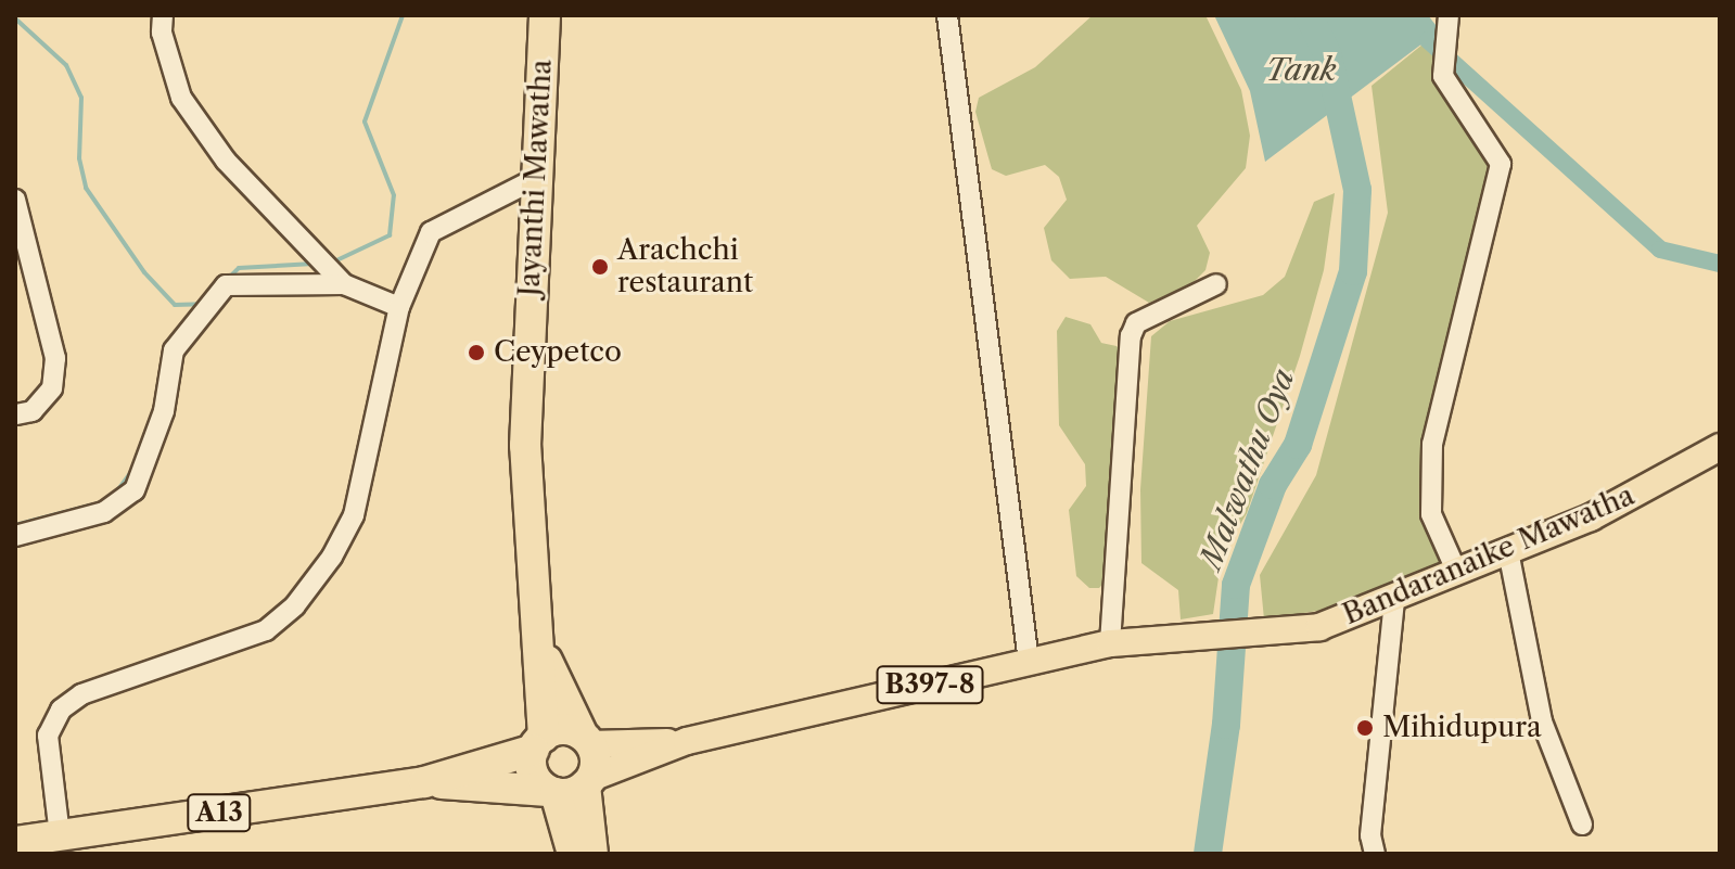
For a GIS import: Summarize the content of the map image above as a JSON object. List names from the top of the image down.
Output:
{
  "streets": {
    "highway": ["Jayanthi Mawatha", "Bandaranaike Mawatha", "A13"],
    "main road": ["B397-8"]
  },
  "crossings": [
    ["Jayanthi Mawatha", "Bandaranaike Mawatha"]
  ],
  "water": ["Tank", "Malwathu Oya"],
  "places": ["Arachchi restaurant", "Ceypetco", "Mihidupura"]
}
